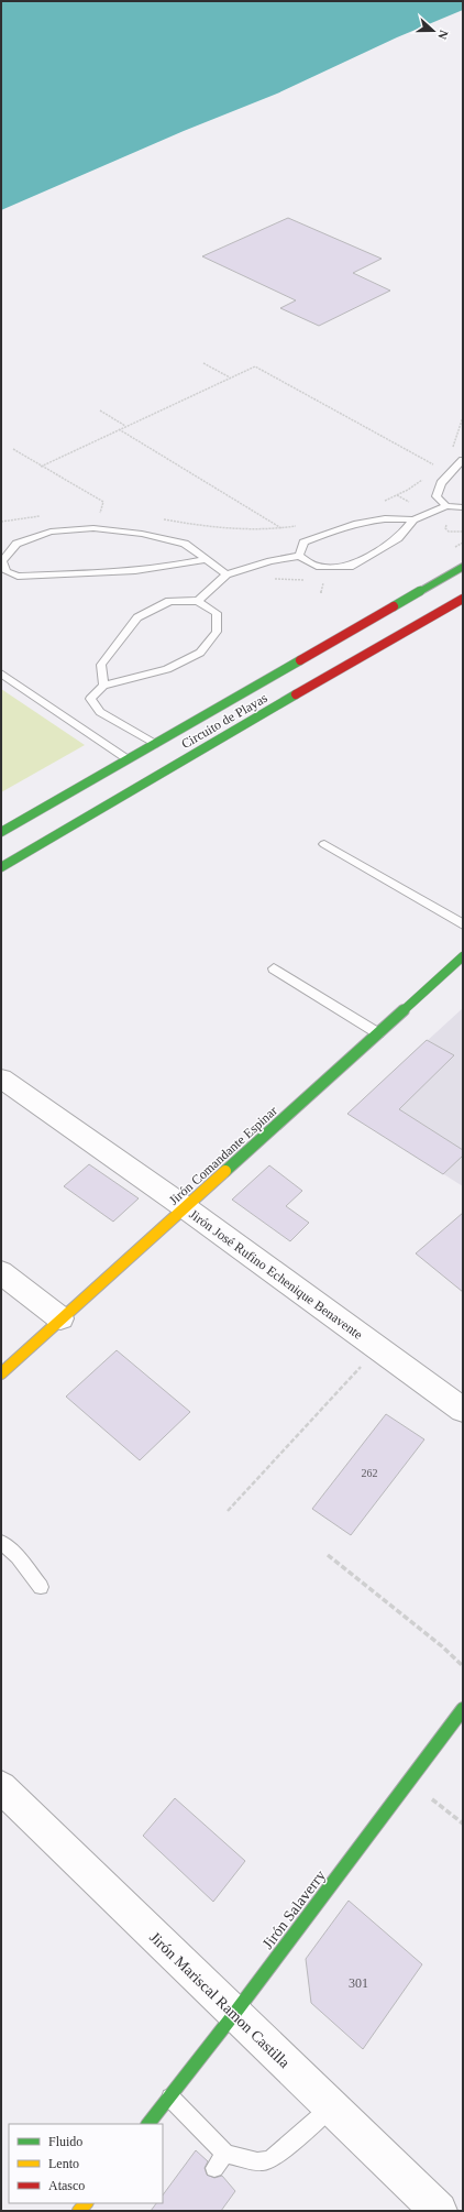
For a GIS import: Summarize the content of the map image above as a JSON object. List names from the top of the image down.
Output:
{
  "streets": {
    "main road": ["Circuito de Playas", "Jirón Comandante Espinar", "Jirón Salaverry"],
    "street": ["Jirón José Rufino Echenique Benavente", "Jirón Mariscal Ramon Castilla"]
  },
  "crossings": [
    ["Jirón Comandante Espinar", "Jirón José Rufino Echenique Benavente"],
    ["Jirón Salaverry", "Jirón Mariscal Ramon Castilla"]
  ],
  "house_numbers": ["262", "301"],
  "legend": ["Fluido", "Lento", "Atasco"],
  "north": "right"
}
